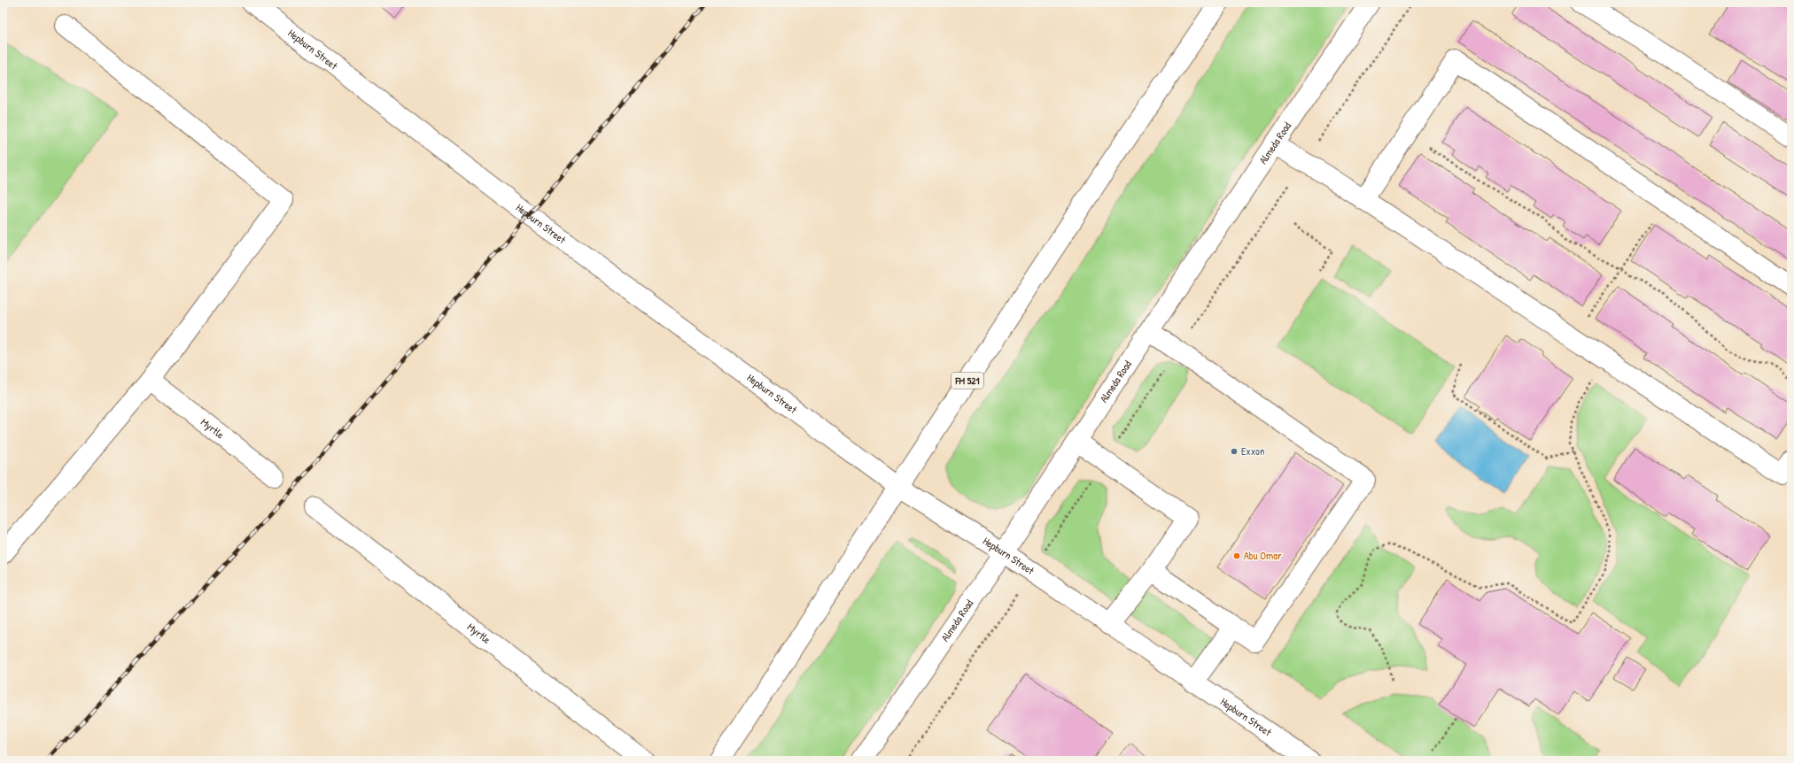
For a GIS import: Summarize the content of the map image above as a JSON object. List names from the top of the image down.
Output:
{
  "streets": {
    "street": [
      "Hepburn Street",
      "Almeda Road",
      "FM 521",
      "Myrtle"
    ]
  },
  "crossings": [
    ["Hepburn Street", "Almeda Road"],
    ["Hepburn Street", "FM 521"]
  ],
  "places": ["Exxon", "Abu Omar"]
}
